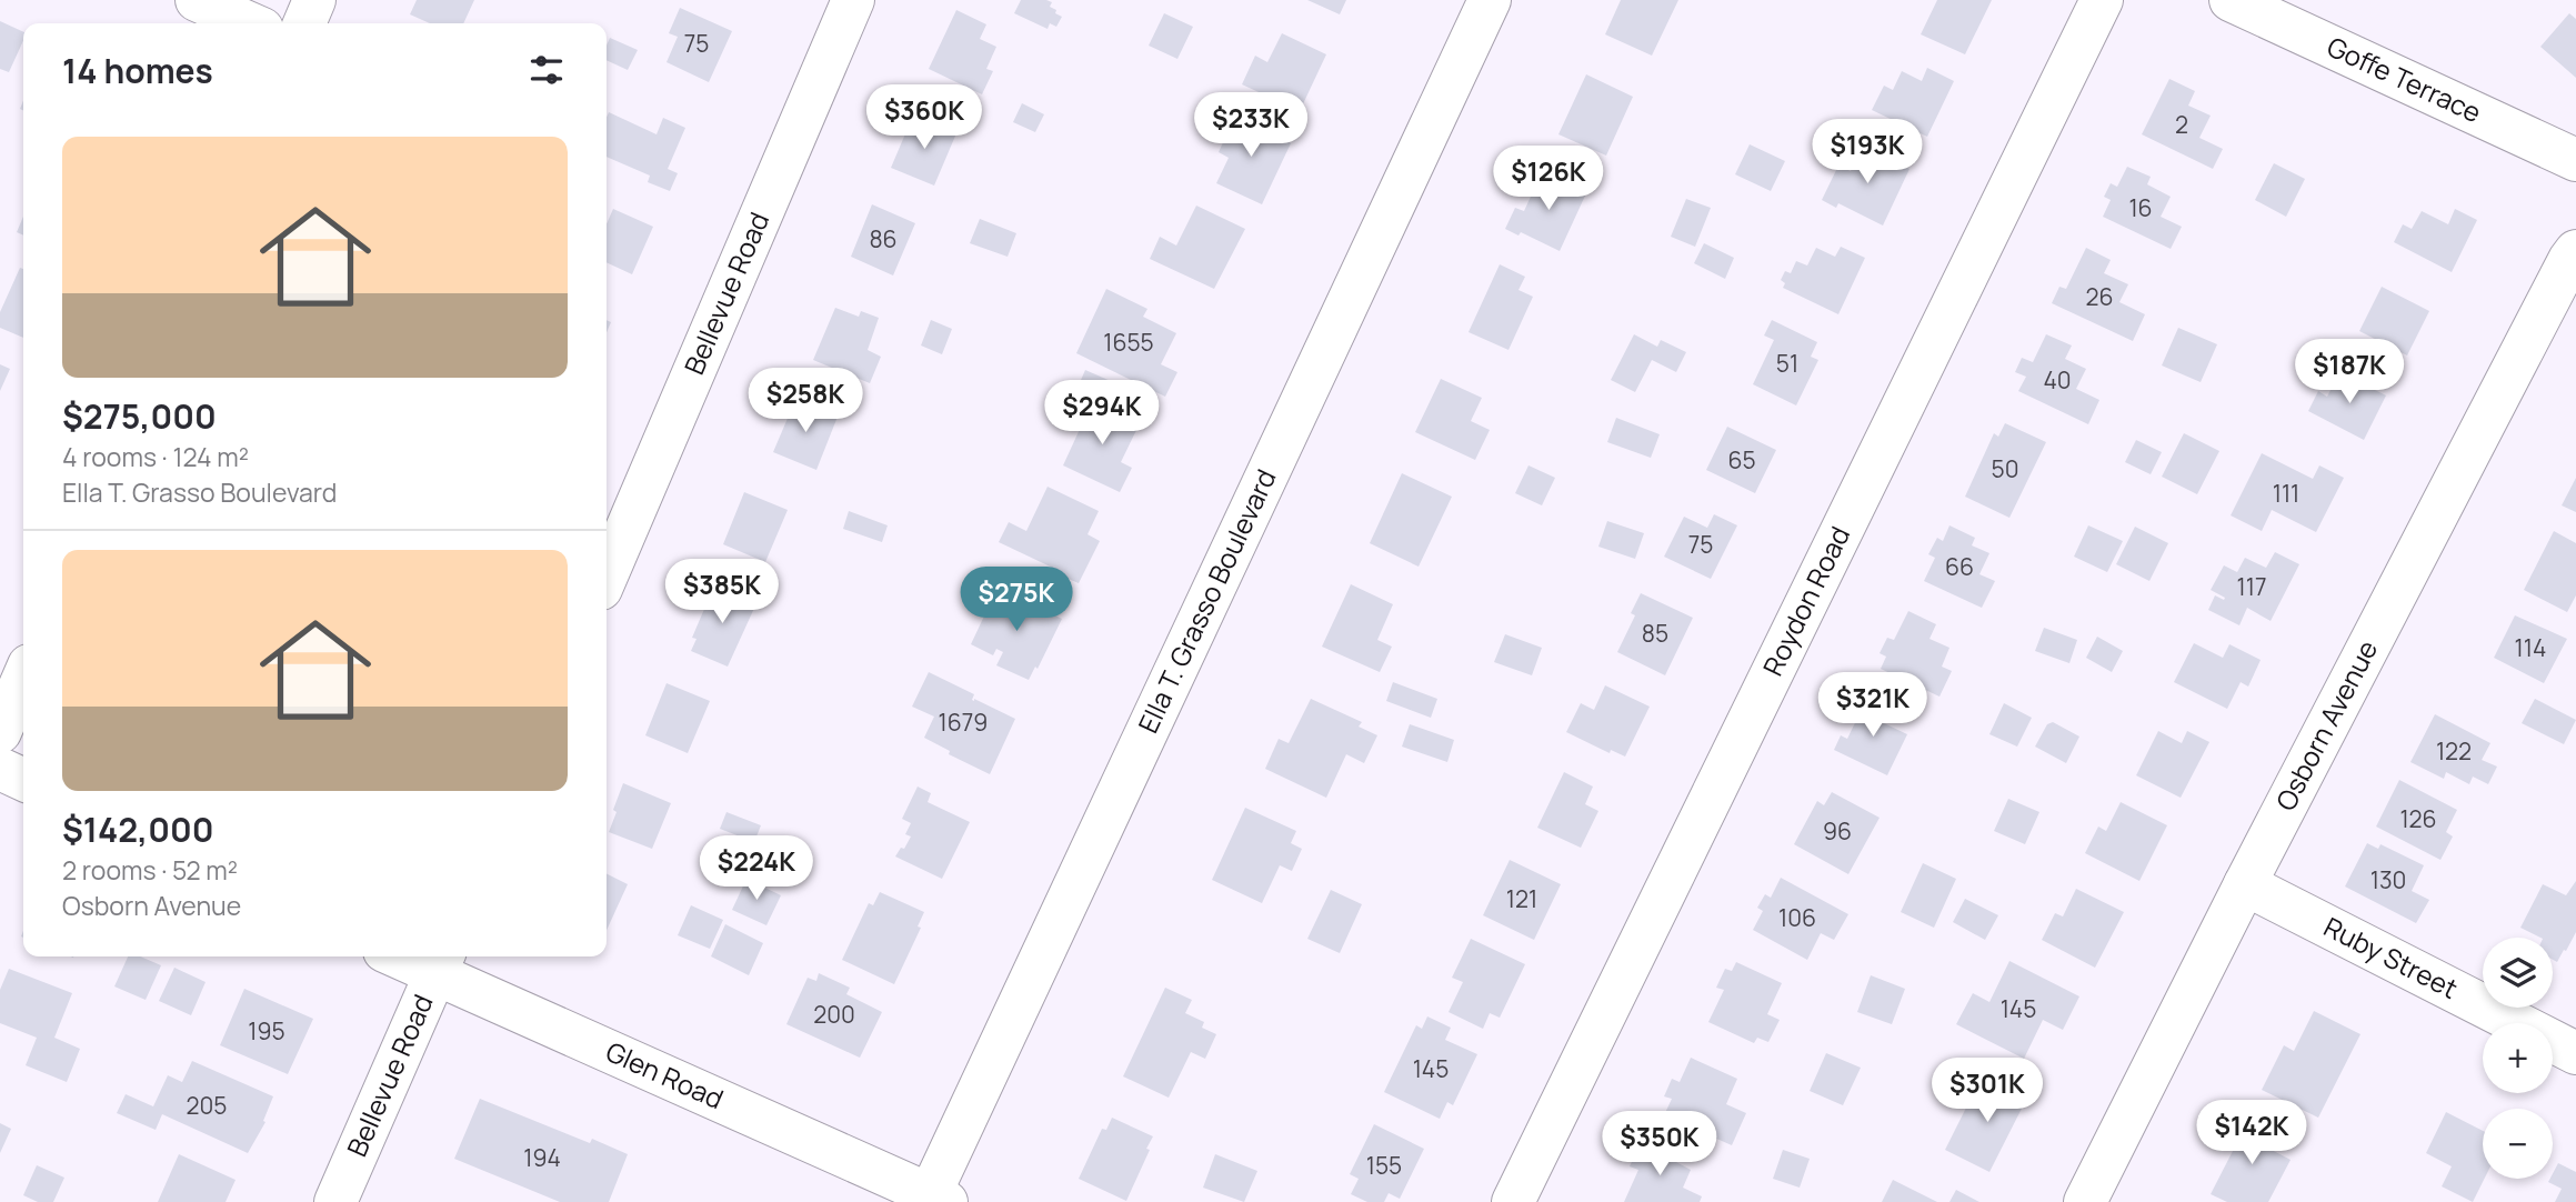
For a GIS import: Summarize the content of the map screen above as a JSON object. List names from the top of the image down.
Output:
{
  "streets": {
    "street": [
      "Goffe Terrace",
      "Bellevue Road",
      "Ella T. Grasso Boulevard",
      "Roydon Road",
      "Osborn Avenue",
      "Ruby Street",
      "Glen Road"
    ]
  },
  "crossings": [
    ["Bellevue Road", "Glen Road"],
    ["Ella T. Grasso Boulevard", "Glen Road"],
    ["Osborn Avenue", "Ruby Street"]
  ],
  "house_numbers": [
    "75",
    "2",
    "16",
    "86",
    "26",
    "1655",
    "51",
    "40",
    "65",
    "50",
    "111",
    "75",
    "66",
    "117",
    "85",
    "114",
    "1679",
    "122",
    "126",
    "96",
    "130",
    "121",
    "106",
    "145",
    "200",
    "195",
    "145",
    "205",
    "194",
    "155"
  ],
  "page": {
    "heading": "14 homes",
    "price": [
      "$360K",
      "$233K",
      "$193K",
      "$126K",
      "$187K",
      "$258K",
      "$294K",
      "$385K",
      "$275K",
      "$321K",
      "$224K",
      "$301K",
      "$142K",
      "$350K"
    ],
    "list": [
      {
        "name": "$275,000",
        "note": "4 rooms · 124 m² · Ella T. Grasso Boulevard"
      },
      {
        "name": "$142,000",
        "note": "2 rooms · 52 m² · Osborn Avenue"
      }
    ],
    "map_buttons": ["+", "−"]
  }
}
